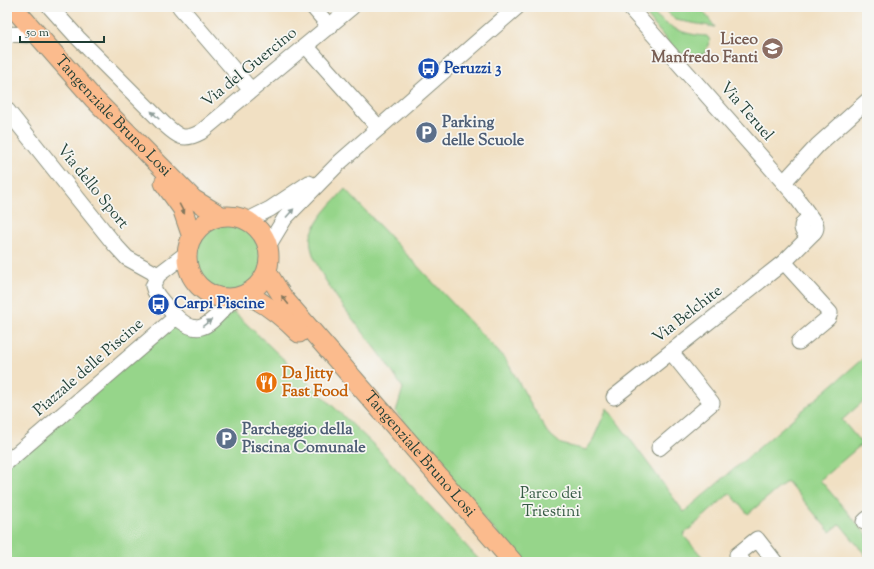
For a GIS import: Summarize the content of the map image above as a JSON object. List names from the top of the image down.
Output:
{
  "streets": {
    "main road": ["Tangenziale Bruno Losi"],
    "street": [
      "Via del Guercino",
      "Via Teruel",
      "Via dello Sport",
      "Via Belchite",
      "Piazzale delle Piscine"
    ]
  },
  "crossings": [
    ["Via Teruel", "Via Belchite"]
  ],
  "parks": ["Parco dei Triestini"],
  "places": {
    "school or university": ["Liceo Manfredo Fanti"],
    "bus stop": ["Peruzzi 3", "Carpi Piscine"],
    "parking": ["Parking delle Scuole", "Parcheggio della Piscina Comunale"],
    "restaurant": ["Da Jitty Fast Food"]
  },
  "scale_bar": "50 m"
}
